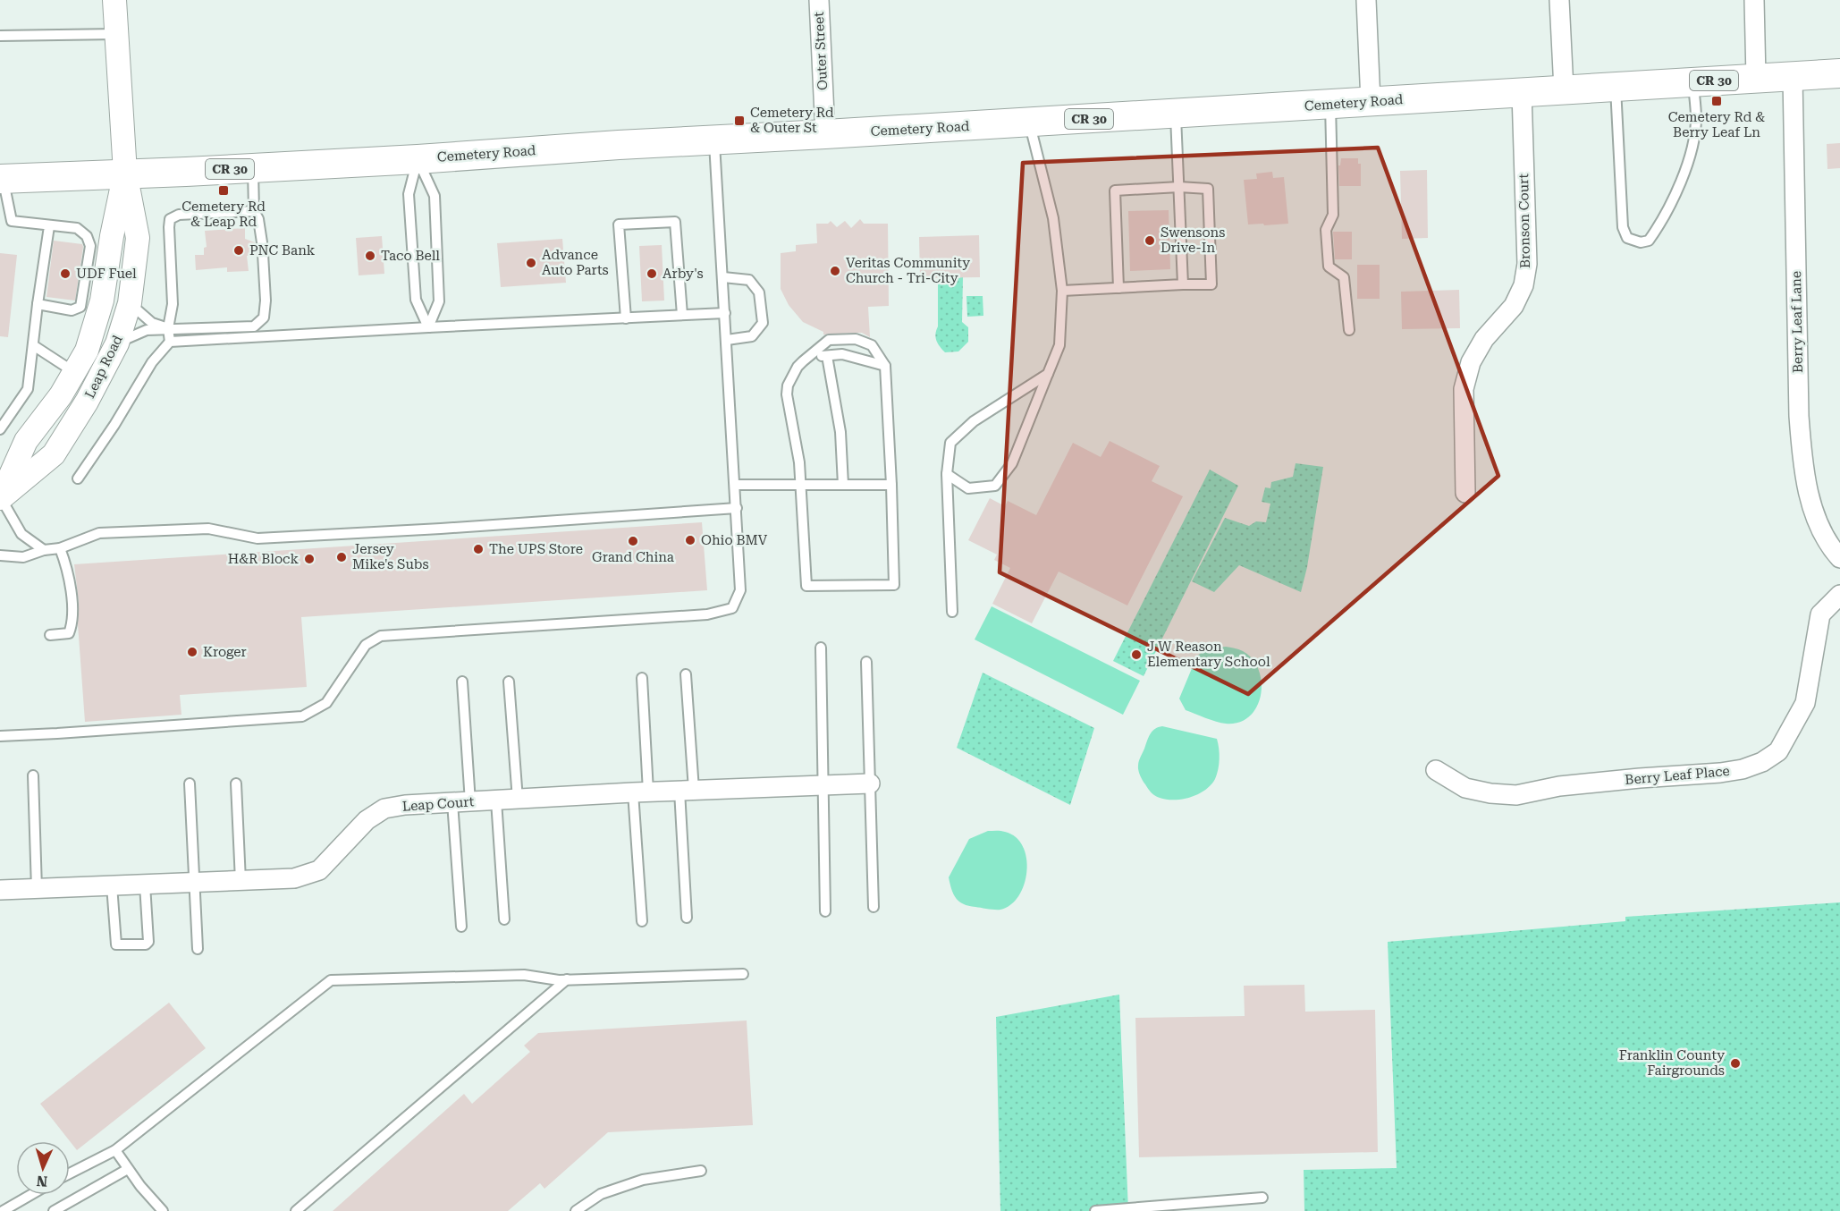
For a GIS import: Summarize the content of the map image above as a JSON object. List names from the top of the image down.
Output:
{
  "streets": {
    "main road": ["CR 30", "Cemetery Road"],
    "street": [
      "Outer Street",
      "Bronson Court",
      "Berry Leaf Lane",
      "Leap Road",
      "Berry Leaf Place",
      "Leap Court"
    ]
  },
  "crossings": [
    ["Outer Street", "Cemetery Road"],
    ["Cemetery Road", "Bronson Court"],
    ["Cemetery Road", "Berry Leaf Lane"],
    ["Cemetery Road", "Leap Road"]
  ],
  "places": {
    "transit": ["Cemetery Rd & Berry Leaf Ln", "Cemetery Rd & Outer St", "Cemetery Rd & Leap Rd"],
    "other": [
      "Swensons Drive-In",
      "PNC Bank",
      "Taco Bell",
      "Advance Auto Parts",
      "Veritas Community Church - Tri-City",
      "UDF Fuel",
      "Arby's",
      "Ohio BMV",
      "Grand China",
      "The UPS Store",
      "Jersey Mike's Subs",
      "H&R Block",
      "Kroger",
      "J W Reason Elementary School",
      "Franklin County Fairgrounds"
    ]
  },
  "north": "bottom"
}
